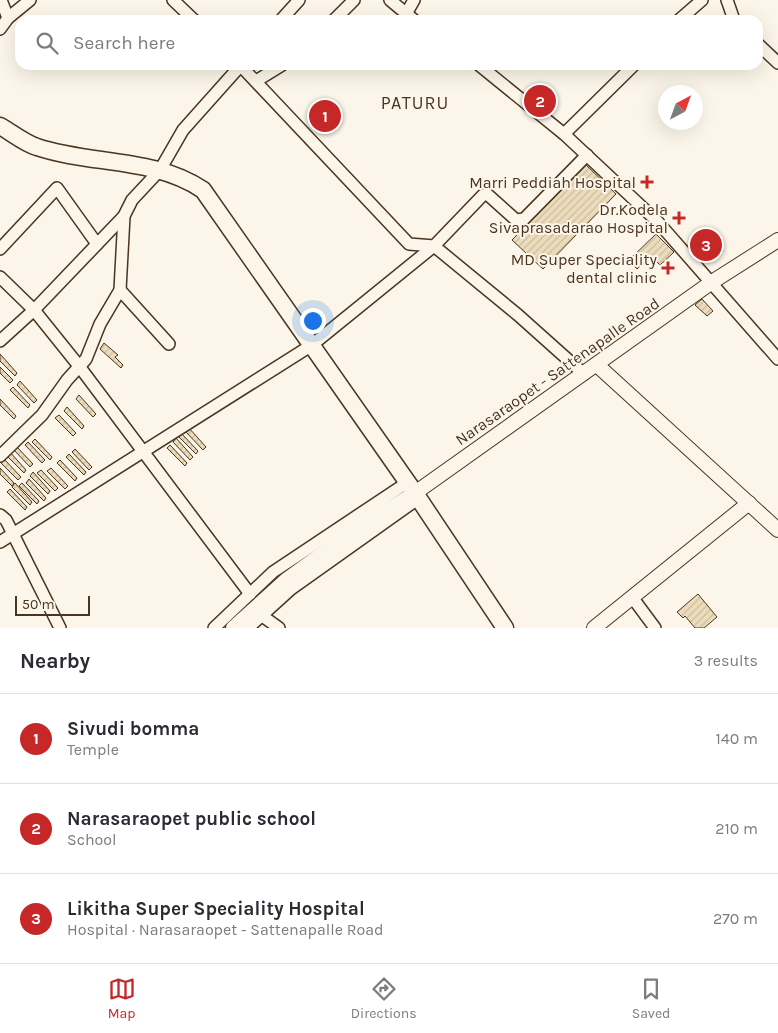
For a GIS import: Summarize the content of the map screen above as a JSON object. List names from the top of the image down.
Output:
{
  "streets": {
    "main road": ["Narasaraopet - Sattenapalle Road"]
  },
  "districts": ["PATURU"],
  "places": {
    "health": ["Marri Peddiah Hospital", "Dr.Kodela Sivaprasadarao Hospital", "MD Super Speciality dental clinic"]
  },
  "scale_bar": "50 m",
  "north": "top right",
  "page": {
    "search": "Search here",
    "pins": ["2", "1", "3"],
    "scale": "50 m",
    "heading": ["Nearby", "3 results"],
    "list": [
      {
        "mark": "1",
        "name": "Sivudi bomma",
        "note": "Temple",
        "value": "140 m"
      },
      {
        "mark": "2",
        "name": "Narasaraopet public school",
        "note": "School",
        "value": "210 m"
      },
      {
        "mark": "3",
        "name": "Likitha Super Speciality Hospital",
        "note": "Hospital · Narasaraopet - Sattenapalle Road",
        "value": "270 m"
      }
    ],
    "nav": ["Map", "Directions", "Saved"]
  }
}
